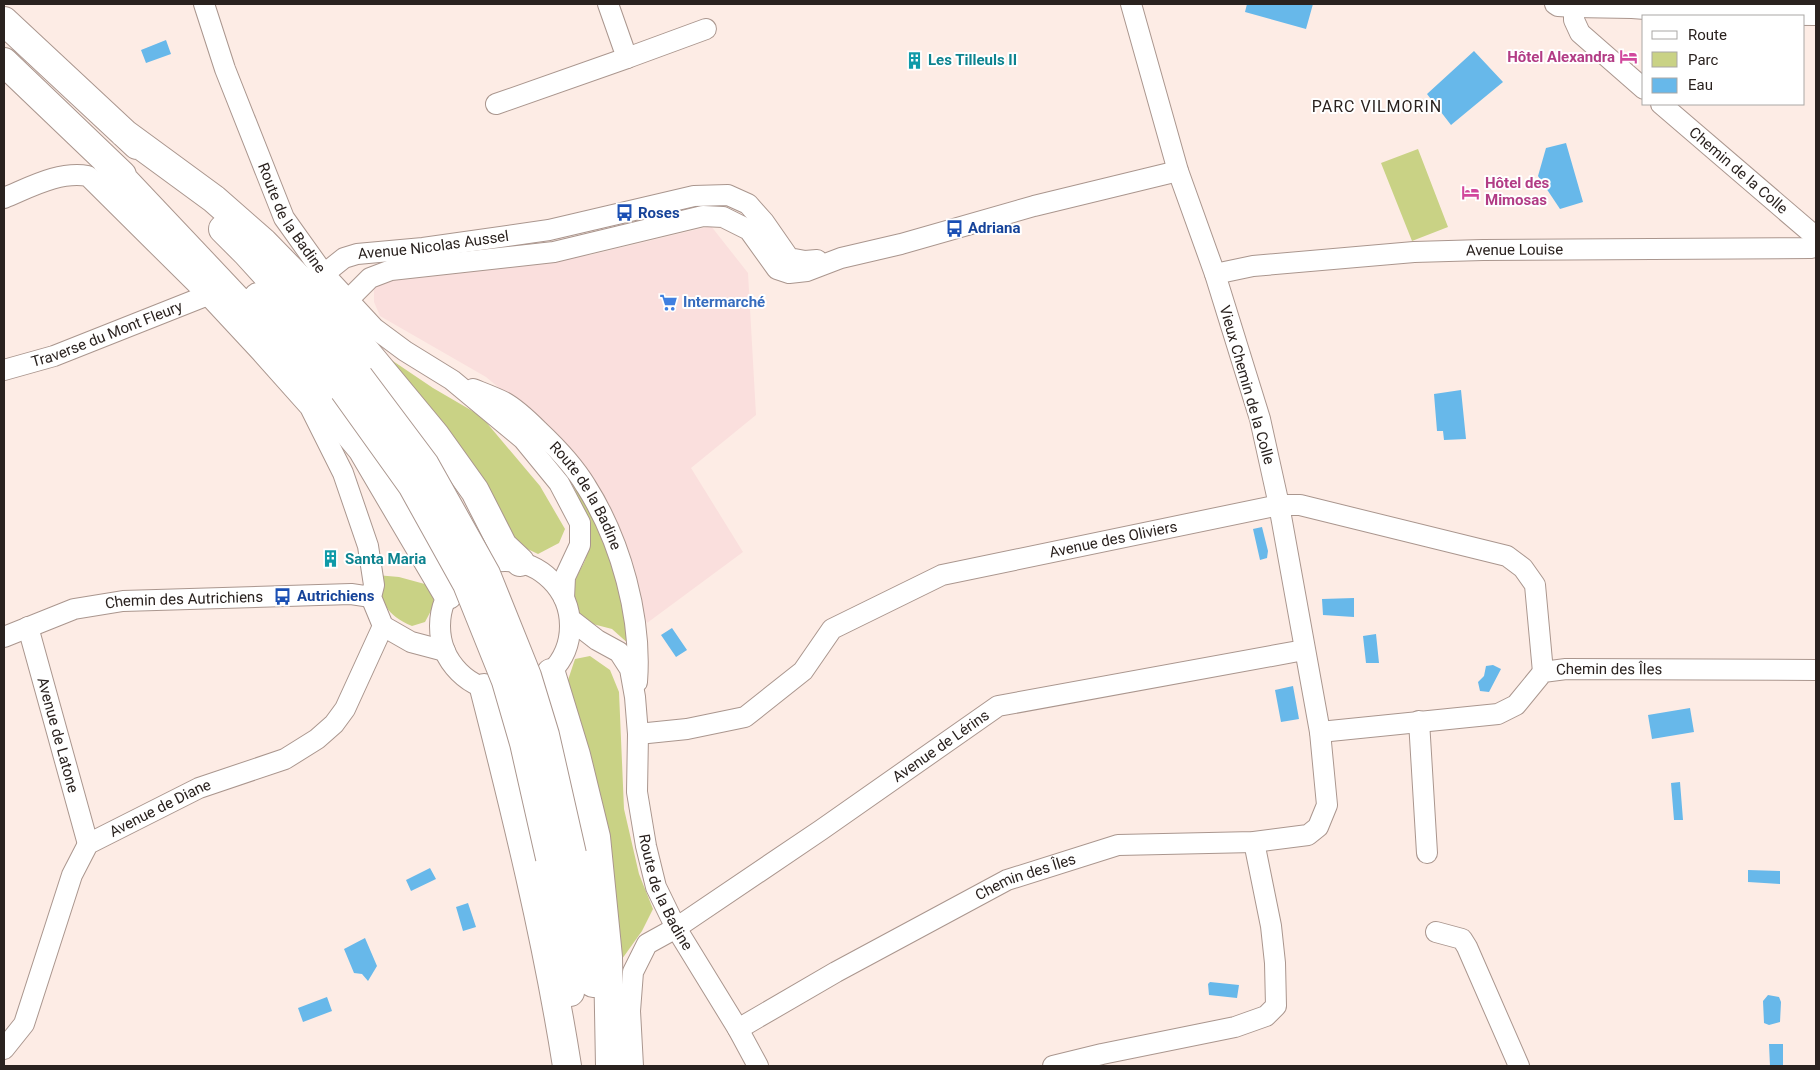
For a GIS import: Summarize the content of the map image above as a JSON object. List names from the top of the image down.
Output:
{
  "streets": {
    "street": [
      "Chemin de la Colle",
      "Route de la Badine",
      "Avenue Nicolas Aussel",
      "Avenue Louise",
      "Traverse du Mont Fleury",
      "Vieux Chemin de la Colle",
      "Avenue des Oliviers",
      "Chemin des Autrichiens",
      "Chemin des Îles",
      "Avenue de Latone",
      "Avenue de Lérins",
      "Avenue de Diane"
    ]
  },
  "crossings": [
    ["Route de la Badine", "Avenue Nicolas Aussel"],
    ["Route de la Badine", "Avenue des Oliviers"],
    ["Route de la Badine", "Chemin des Îles"],
    ["Route de la Badine", "Avenue de Lérins"],
    ["Avenue Nicolas Aussel", "Vieux Chemin de la Colle"],
    ["Avenue Louise", "Vieux Chemin de la Colle"],
    ["Vieux Chemin de la Colle", "Avenue des Oliviers"],
    ["Vieux Chemin de la Colle", "Chemin des Îles"],
    ["Vieux Chemin de la Colle", "Avenue de Lérins"],
    ["Avenue des Oliviers", "Chemin des Îles"],
    ["Chemin des Autrichiens", "Avenue de Latone"],
    ["Avenue de Latone", "Avenue de Diane"]
  ],
  "districts": ["PARC VILMORIN"],
  "places": {
    "hotel": ["Hôtel Alexandra", "Hôtel des Mimosas"],
    "building": ["Les Tilleuls II", "Santa Maria"],
    "bus stop": ["Roses", "Adriana", "Autrichiens"],
    "supermarket": ["Intermarché"]
  },
  "legend": ["Route", "Parc", "Eau"]
}
